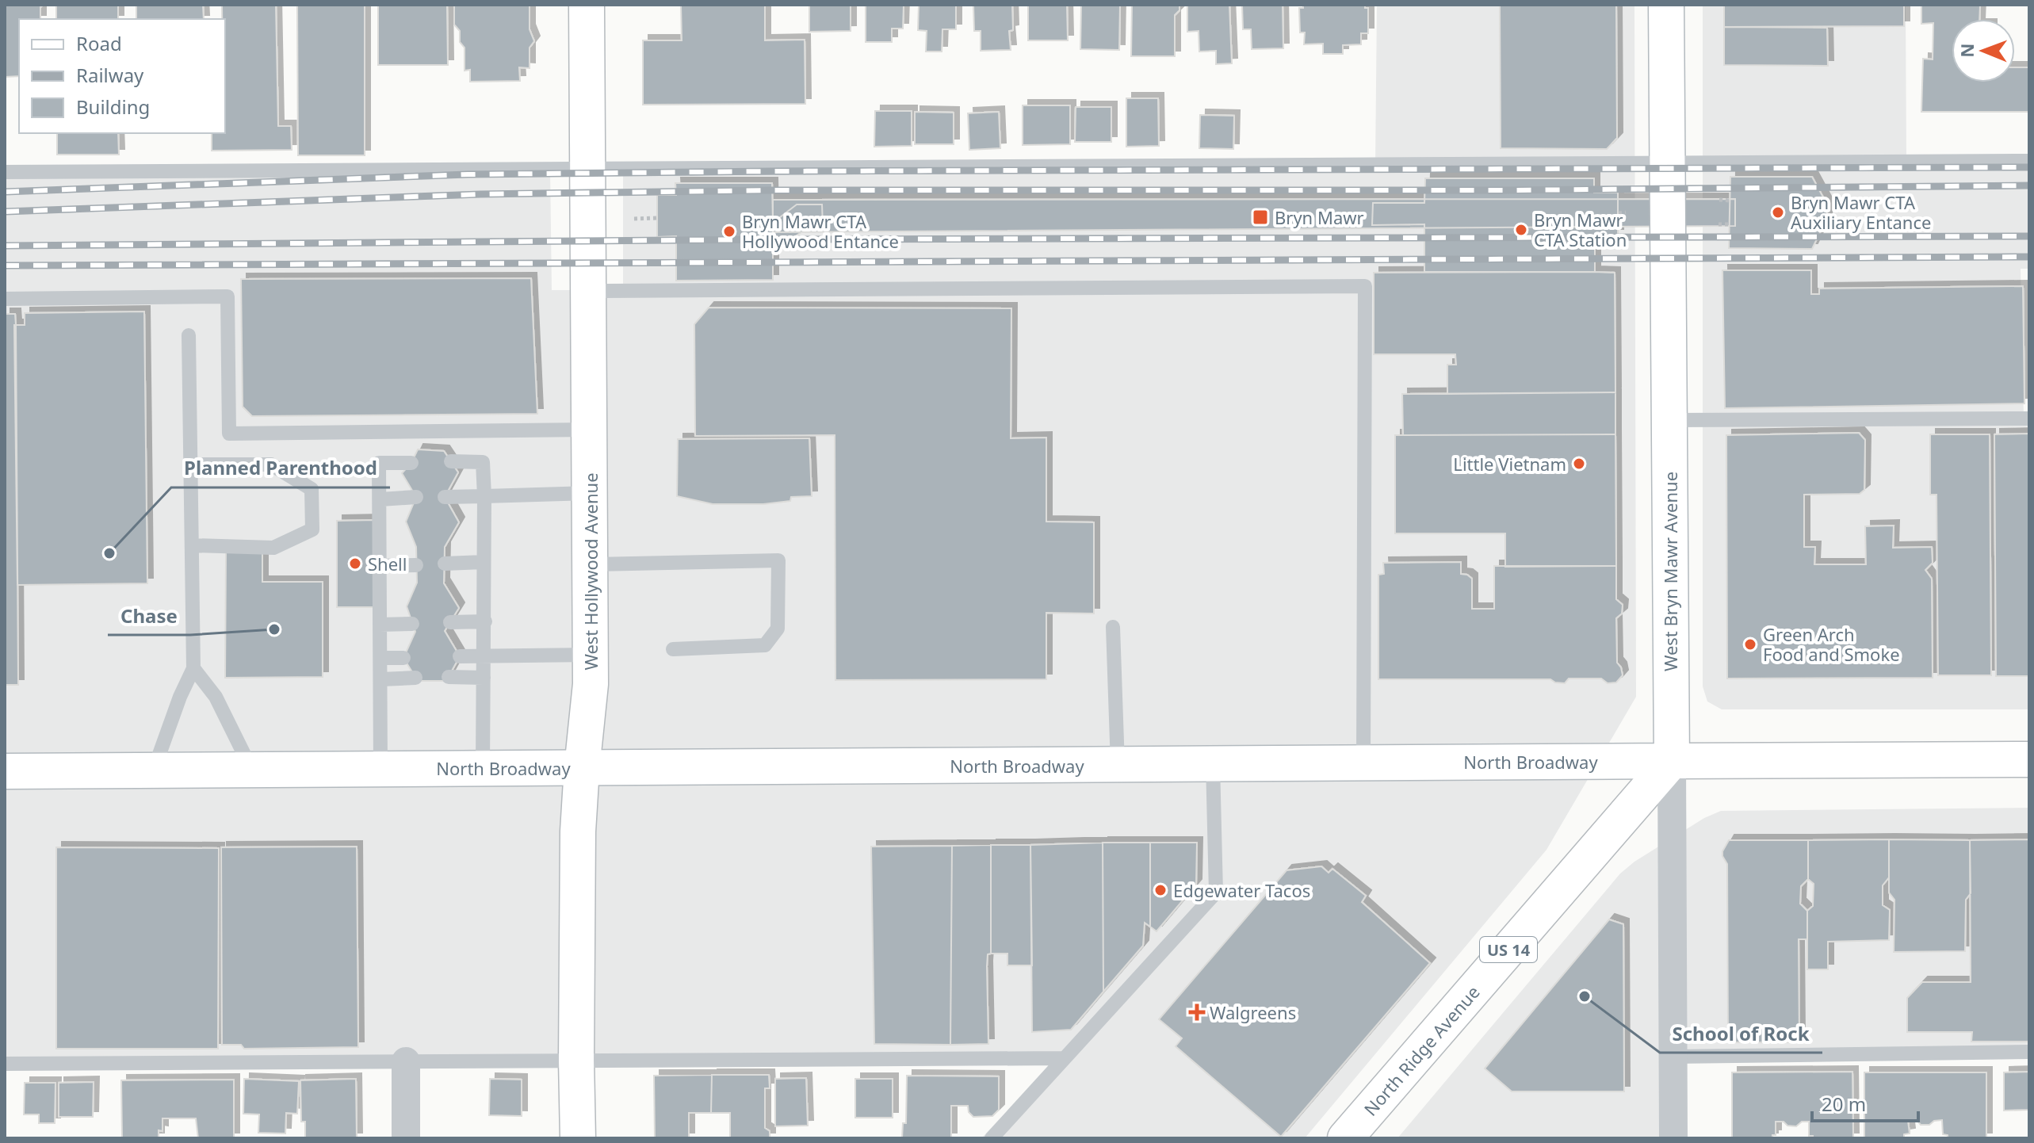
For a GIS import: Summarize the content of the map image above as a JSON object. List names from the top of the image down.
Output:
{
  "streets": {
    "main road": [
      "West Hollywood Avenue",
      "West Bryn Mawr Avenue",
      "North Broadway",
      "US 14",
      "North Ridge Avenue"
    ]
  },
  "crossings": [
    ["West Hollywood Avenue", "North Broadway"],
    ["West Bryn Mawr Avenue", "North Broadway"],
    ["West Bryn Mawr Avenue", "North Ridge Avenue"],
    ["North Broadway", "North Ridge Avenue"]
  ],
  "places": {
    "other": [
      "Bryn Mawr CTA Auxiliary Entance",
      "Bryn Mawr CTA Station",
      "Bryn Mawr CTA Hollywood Entance",
      "Little Vietnam",
      "Planned Parenthood",
      "Shell",
      "Chase",
      "Green Arch Food and Smoke",
      "Edgewater Tacos",
      "School of Rock"
    ],
    "transit": ["Bryn Mawr"],
    "health": ["Walgreens"]
  },
  "legend": ["Road", "Railway", "Building"],
  "scale_bar": "20 m",
  "north": "left"
}
